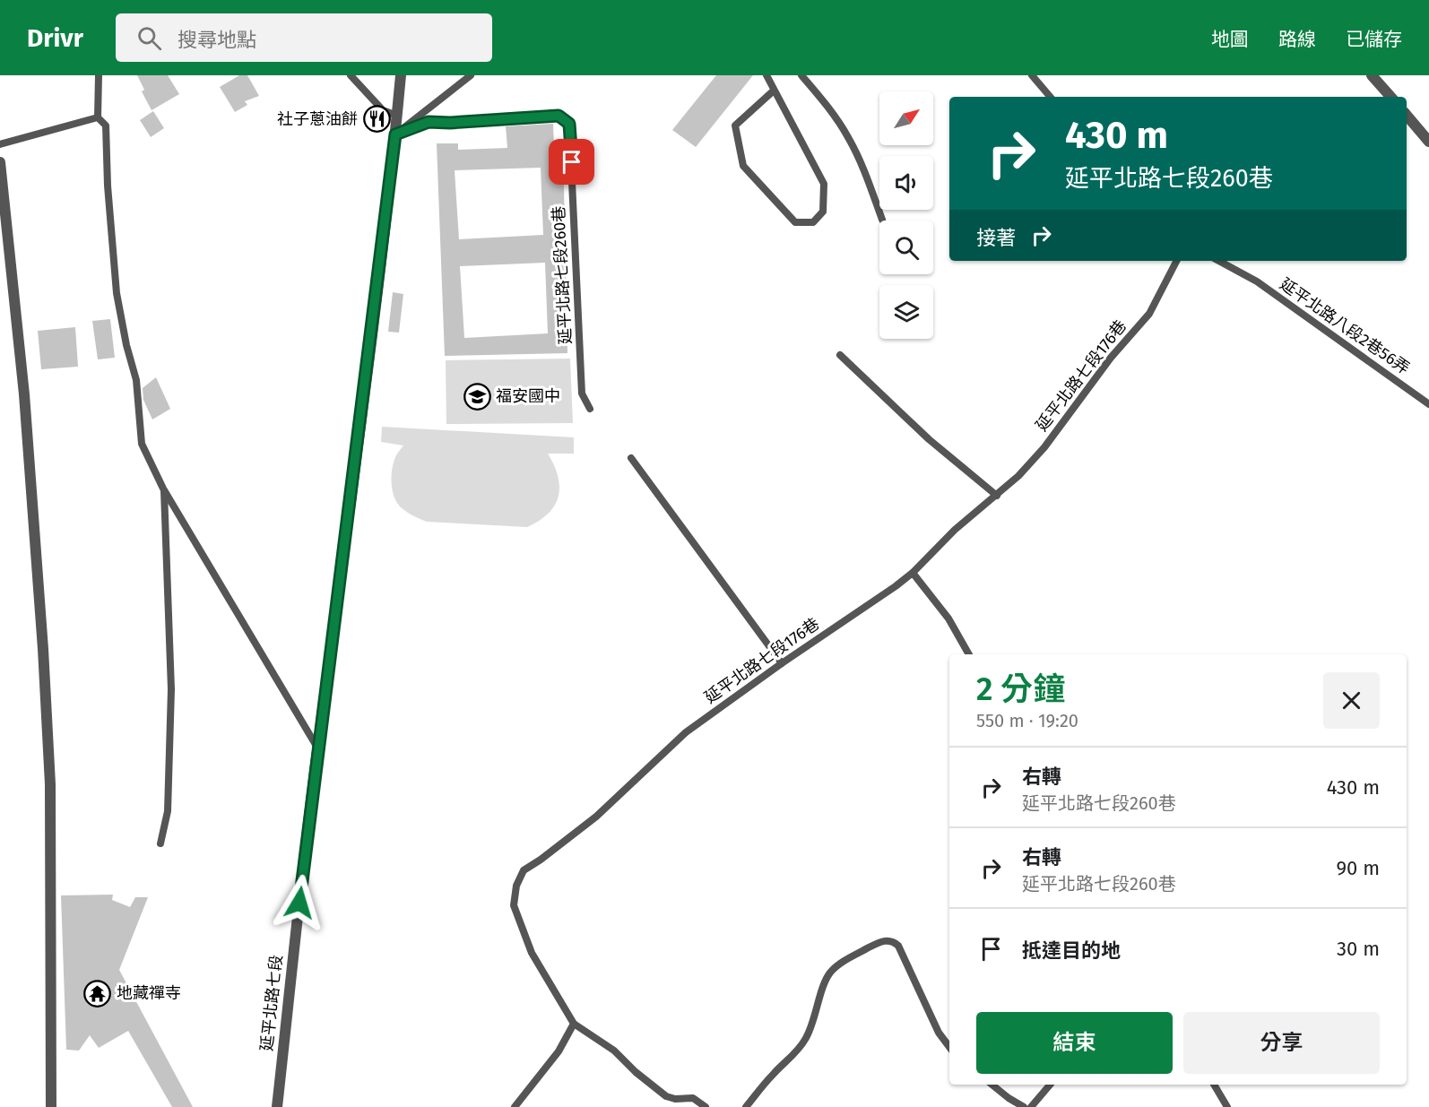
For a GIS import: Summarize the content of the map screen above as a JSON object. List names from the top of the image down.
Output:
{
  "streets": {
    "street": ["延平北路七段"],
    "lane": ["延平北路七段260巷", "延平北路八段2巷56弄", "延平北路七段176巷"]
  },
  "crossings": [
    ["延平北路七段260巷", "延平北路七段"]
  ],
  "places": {
    "restaurant": ["社子蔥油餅"],
    "school or university": ["福安國中"],
    "temple": ["地藏禪寺"]
  },
  "north": "top right",
  "page": {
    "header": "Drivr",
    "search": "搜尋地點",
    "nav": ["地圖", "路線", "已儲存"],
    "turn": ["430 m", "延平北路七段260巷"],
    "then": "接著",
    "heading": ["2 分鐘", "550 m · 19:20"],
    "list": [
      {
        "name": "右轉",
        "note": "延平北路七段260巷",
        "value": "430 m"
      },
      {
        "name": "右轉",
        "note": "延平北路七段260巷",
        "value": "90 m"
      },
      {
        "name": "抵達目的地",
        "value": "30 m"
      }
    ],
    "buttons": ["結束", "分享"]
  }
}
